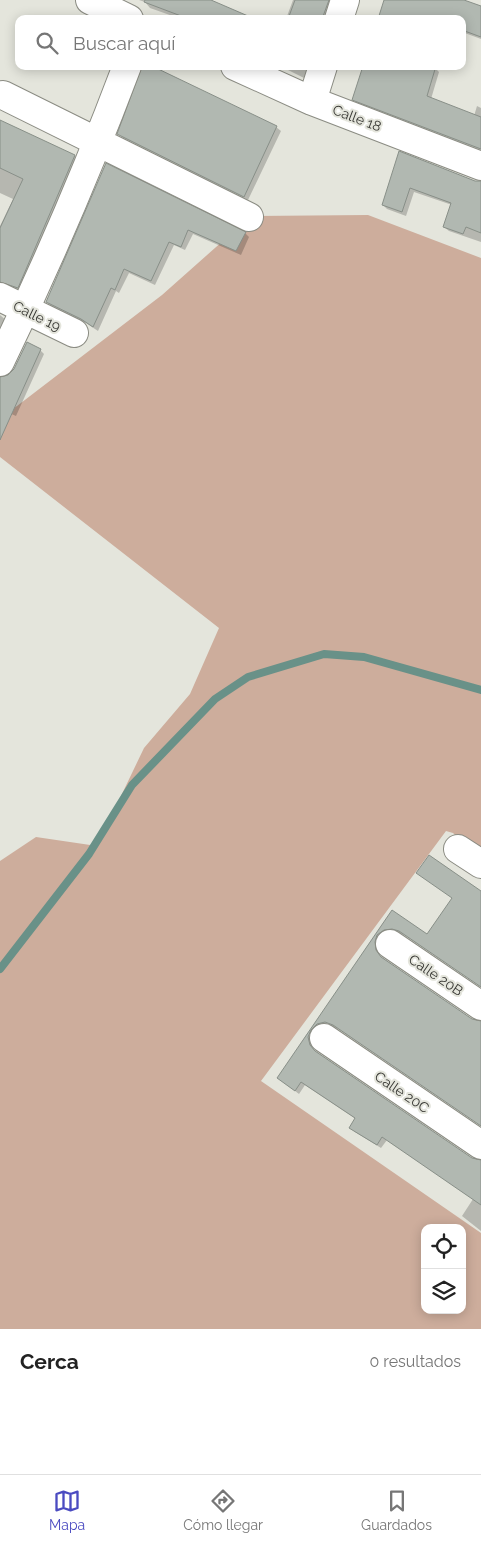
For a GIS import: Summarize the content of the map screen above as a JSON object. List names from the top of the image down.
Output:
{
  "streets": {
    "street": [
      "Calle 18",
      "Calle 19",
      "Calle 20B",
      "Calle 20C"
    ]
  },
  "page": {
    "search": "Buscar aquí",
    "heading": ["Cerca", "0 resultados"],
    "nav": ["Mapa", "Cómo llegar", "Guardados"]
  }
}
